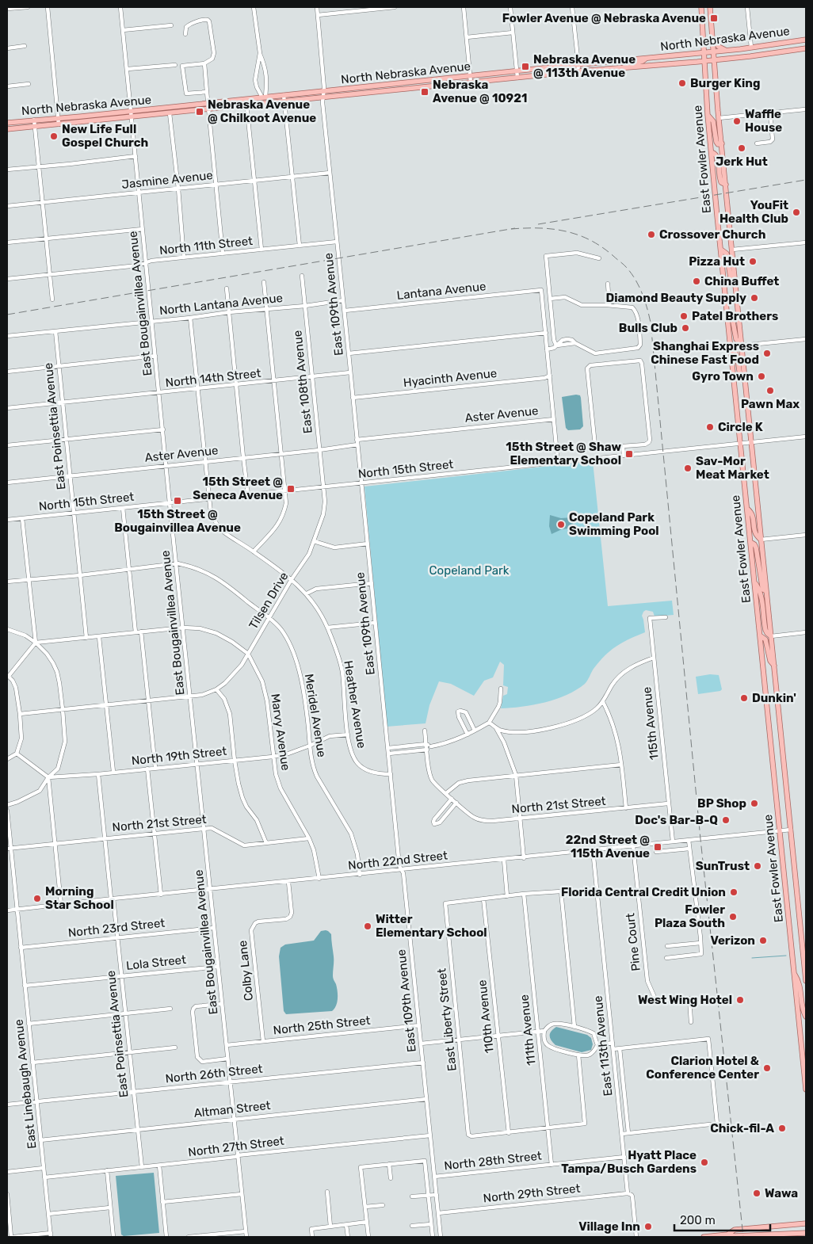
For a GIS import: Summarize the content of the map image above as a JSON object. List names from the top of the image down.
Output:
{
  "streets": {
    "main road": ["North Nebraska Avenue", "East Fowler Avenue"],
    "street": [
      "Jasmine Avenue",
      "North 11th Street",
      "Lantana Avenue",
      "East Bougainvillea Avenue",
      "North Lantana Avenue",
      "East 109th Avenue",
      "North 14th Street",
      "Hyacinth Avenue",
      "East 108th Avenue",
      "Aster Avenue",
      "East Poinsettia Avenue",
      "North 15th Street",
      "Tilsen Drive",
      "Heather Avenue",
      "Meridel Avenue",
      "115th Avenue",
      "Marvy Avenue",
      "North 19th Street",
      "North 21st Street",
      "North 22nd Street",
      "North 23rd Street",
      "Pine Court",
      "Lola Street",
      "Colby Lane",
      "110th Avenue",
      "East Liberty Street",
      "North 25th Street",
      "111th Avenue",
      "East 113th Avenue",
      "North 26th Street",
      "East Linebaugh Avenue",
      "Altman Street",
      "North 27th Street",
      "North 28th Street",
      "North 29th Street"
    ]
  },
  "crossings": [
    ["North Nebraska Avenue", "East Fowler Avenue"],
    ["North Nebraska Avenue", "East Bougainvillea Avenue"],
    ["North Nebraska Avenue", "East 109th Avenue"],
    ["East Fowler Avenue", "North 15th Street"],
    ["East Fowler Avenue", "North 22nd Street"],
    ["Jasmine Avenue", "East Bougainvillea Avenue"],
    ["Jasmine Avenue", "East 109th Avenue"],
    ["North 11th Street", "East Bougainvillea Avenue"],
    ["North 11th Street", "East 109th Avenue"],
    ["Lantana Avenue", "East 109th Avenue"],
    ["East Bougainvillea Avenue", "North Lantana Avenue"],
    ["East Bougainvillea Avenue", "North 14th Street"],
    ["East Bougainvillea Avenue", "Aster Avenue"],
    ["East Bougainvillea Avenue", "North 15th Street"],
    ["East Bougainvillea Avenue", "Tilsen Drive"],
    ["East Bougainvillea Avenue", "Meridel Avenue"],
    ["East Bougainvillea Avenue", "Marvy Avenue"],
    ["East Bougainvillea Avenue", "North 19th Street"],
    ["East Bougainvillea Avenue", "North 21st Street"],
    ["East Bougainvillea Avenue", "North 22nd Street"],
    ["East Bougainvillea Avenue", "North 23rd Street"],
    ["East Bougainvillea Avenue", "Lola Street"],
    ["East Bougainvillea Avenue", "North 25th Street"],
    ["East Bougainvillea Avenue", "North 26th Street"],
    ["East Bougainvillea Avenue", "Altman Street"],
    ["East Bougainvillea Avenue", "North 27th Street"],
    ["North Lantana Avenue", "East 109th Avenue"],
    ["North Lantana Avenue", "East 108th Avenue"],
    ["North Lantana Avenue", "East Poinsettia Avenue"],
    ["North Lantana Avenue", "Heather Avenue"],
    ["East 109th Avenue", "North 14th Street"],
    ["East 109th Avenue", "Hyacinth Avenue"],
    ["East 109th Avenue", "Aster Avenue"],
    ["East 109th Avenue", "North 15th Street"],
    ["East 109th Avenue", "Heather Avenue"],
    ["East 109th Avenue", "North 22nd Street"],
    ["East 109th Avenue", "North 25th Street"],
    ["East 109th Avenue", "North 26th Street"],
    ["East 109th Avenue", "Altman Street"],
    ["East 109th Avenue", "North 27th Street"],
    ["East 109th Avenue", "North 28th Street"],
    ["East 109th Avenue", "North 29th Street"],
    ["North 14th Street", "East 108th Avenue"],
    ["North 14th Street", "East Poinsettia Avenue"],
    ["North 14th Street", "Heather Avenue"],
    ["East 108th Avenue", "Aster Avenue"],
    ["East 108th Avenue", "North 15th Street"],
    ["East 108th Avenue", "Tilsen Drive"],
    ["Aster Avenue", "East Poinsettia Avenue"],
    ["Aster Avenue", "Heather Avenue"],
    ["East Poinsettia Avenue", "North 15th Street"],
    ["East Poinsettia Avenue", "Meridel Avenue"],
    ["East Poinsettia Avenue", "Marvy Avenue"],
    ["East Poinsettia Avenue", "North 19th Street"],
    ["East Poinsettia Avenue", "North 21st Street"],
    ["East Poinsettia Avenue", "North 22nd Street"],
    ["East Poinsettia Avenue", "North 23rd Street"],
    ["East Poinsettia Avenue", "Lola Street"],
    ["East Poinsettia Avenue", "North 26th Street"],
    ["East Poinsettia Avenue", "Altman Street"],
    ["East Poinsettia Avenue", "North 27th Street"],
    ["North 15th Street", "Tilsen Drive"],
    ["North 15th Street", "Heather Avenue"],
    ["Tilsen Drive", "Heather Avenue"],
    ["Tilsen Drive", "Meridel Avenue"],
    ["Tilsen Drive", "Marvy Avenue"],
    ["Heather Avenue", "North 19th Street"],
    ["Meridel Avenue", "North 19th Street"],
    ["Meridel Avenue", "North 22nd Street"],
    ["115th Avenue", "North 21st Street"],
    ["115th Avenue", "North 22nd Street"],
    ["Marvy Avenue", "North 19th Street"],
    ["Marvy Avenue", "North 21st Street"],
    ["Marvy Avenue", "North 22nd Street"],
    ["North 21st Street", "East Linebaugh Avenue"],
    ["North 22nd Street", "Pine Court"],
    ["North 22nd Street", "Colby Lane"],
    ["North 22nd Street", "East 113th Avenue"],
    ["North 22nd Street", "East Linebaugh Avenue"],
    ["North 23rd Street", "East Linebaugh Avenue"],
    ["Lola Street", "East Linebaugh Avenue"],
    ["Colby Lane", "North 25th Street"],
    ["110th Avenue", "East Liberty Street"],
    ["111th Avenue", "North 28th Street"],
    ["East 113th Avenue", "North 28th Street"],
    ["East 113th Avenue", "North 29th Street"],
    ["North 26th Street", "East Linebaugh Avenue"],
    ["East Linebaugh Avenue", "Altman Street"],
    ["East Linebaugh Avenue", "North 27th Street"]
  ],
  "parks": ["Copeland Park"],
  "places": {
    "transit": [
      "Fowler Avenue @ Nebraska Avenue",
      "Nebraska Avenue @ 113th Avenue",
      "Nebraska Avenue @ 10921",
      "Nebraska Avenue @ Chilkoot Avenue",
      "15th Street @ Shaw Elementary School",
      "15th Street @ Seneca Avenue",
      "15th Street @ Bougainvillea Avenue",
      "22nd Street @ 115th Avenue"
    ],
    "other": [
      "Burger King",
      "Waffle House",
      "New Life Full Gospel Church",
      "Jerk Hut",
      "YouFit Health Club",
      "Crossover Church",
      "Pizza Hut",
      "China Buffet",
      "Diamond Beauty Supply",
      "Patel Brothers",
      "Bulls Club",
      "Shanghai Express Chinese Fast Food",
      "Gyro Town",
      "Pawn Max",
      "Circle K",
      "Sav-Mor Meat Market",
      "Copeland Park Swimming Pool",
      "Dunkin'",
      "BP Shop",
      "Doc's Bar-B-Q",
      "SunTrust",
      "Florida Central Credit Union",
      "Morning Star School",
      "Fowler Plaza South",
      "Witter Elementary School",
      "Verizon",
      "West Wing Hotel",
      "Clarion Hotel & Conference Center",
      "Chick-fil-A",
      "Hyatt Place Tampa/Busch Gardens",
      "Wawa",
      "Village Inn"
    ]
  },
  "scale_bar": "200 m"
}
